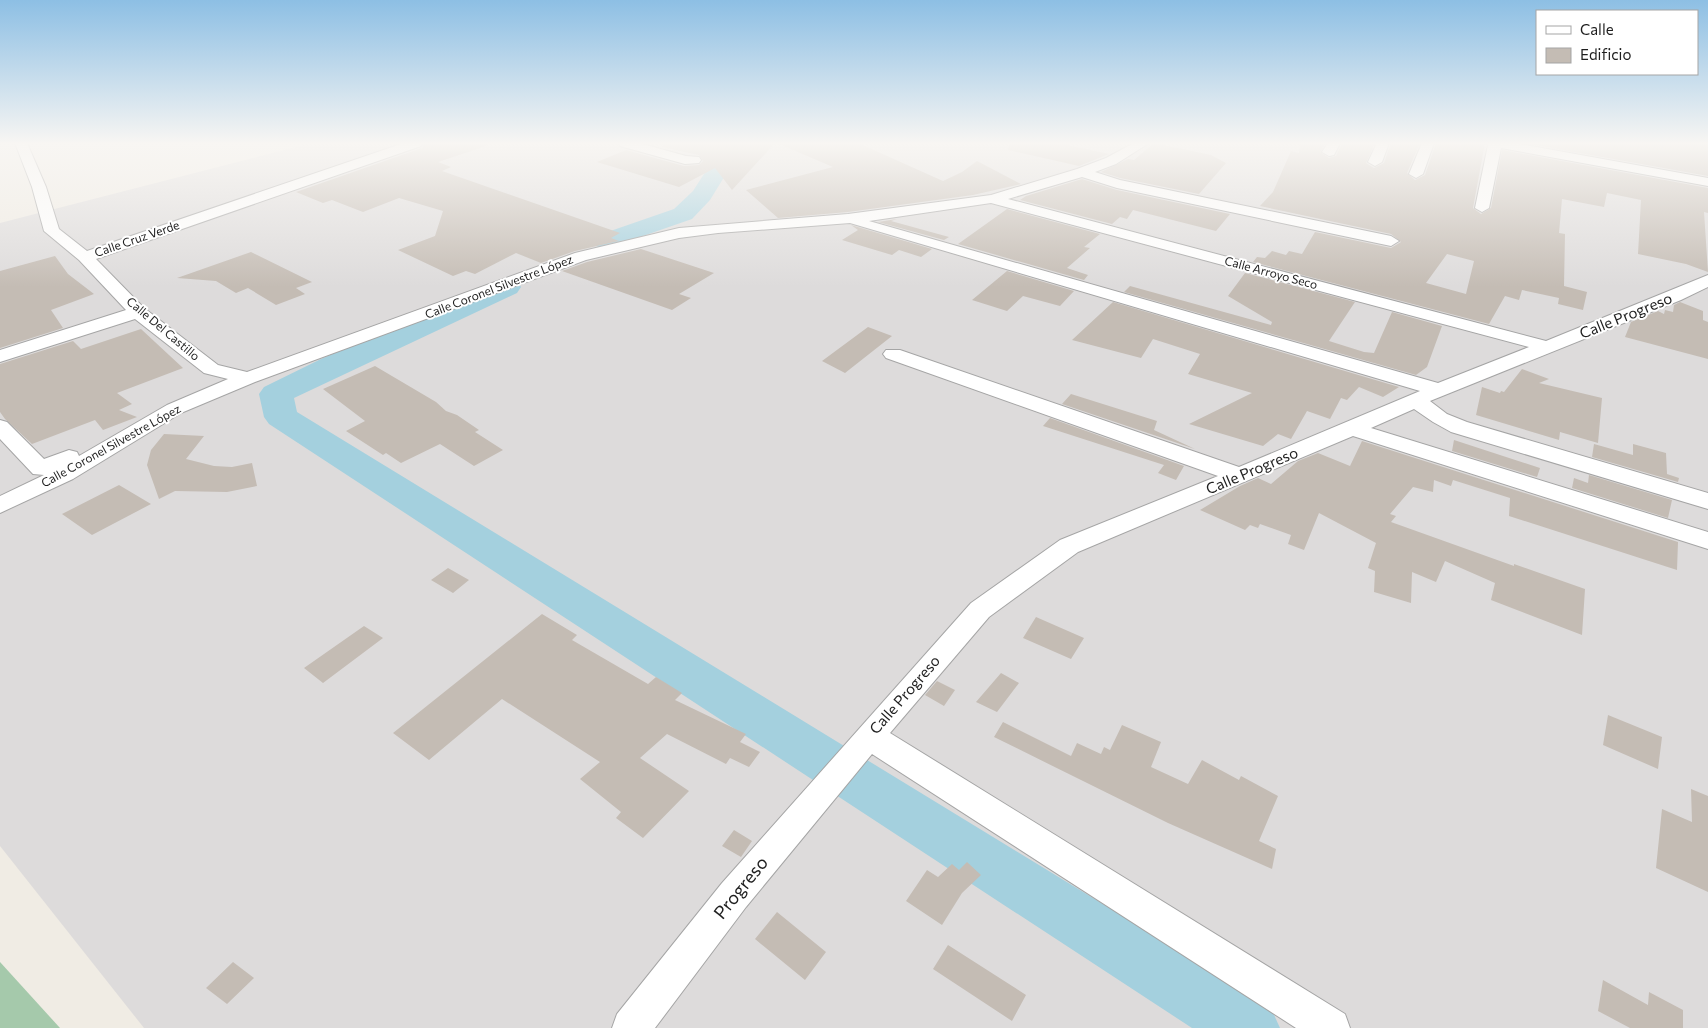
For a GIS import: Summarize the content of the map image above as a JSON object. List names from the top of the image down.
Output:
{
  "streets": {
    "street": [
      "Calle Cruz Verde",
      "Calle Arroyo Seco",
      "Calle Coronel Silvestre López",
      "Calle Progreso",
      "Calle Del Castillo",
      "Progreso"
    ]
  },
  "crossings": [
    ["Calle Cruz Verde", "Calle Del Castillo"],
    ["Calle Arroyo Seco", "Calle Coronel Silvestre López"],
    ["Calle Arroyo Seco", "Calle Progreso"],
    ["Calle Coronel Silvestre López", "Calle Del Castillo"],
    ["Calle Progreso", "Progreso"]
  ],
  "legend": ["Calle", "Edificio"]
}
